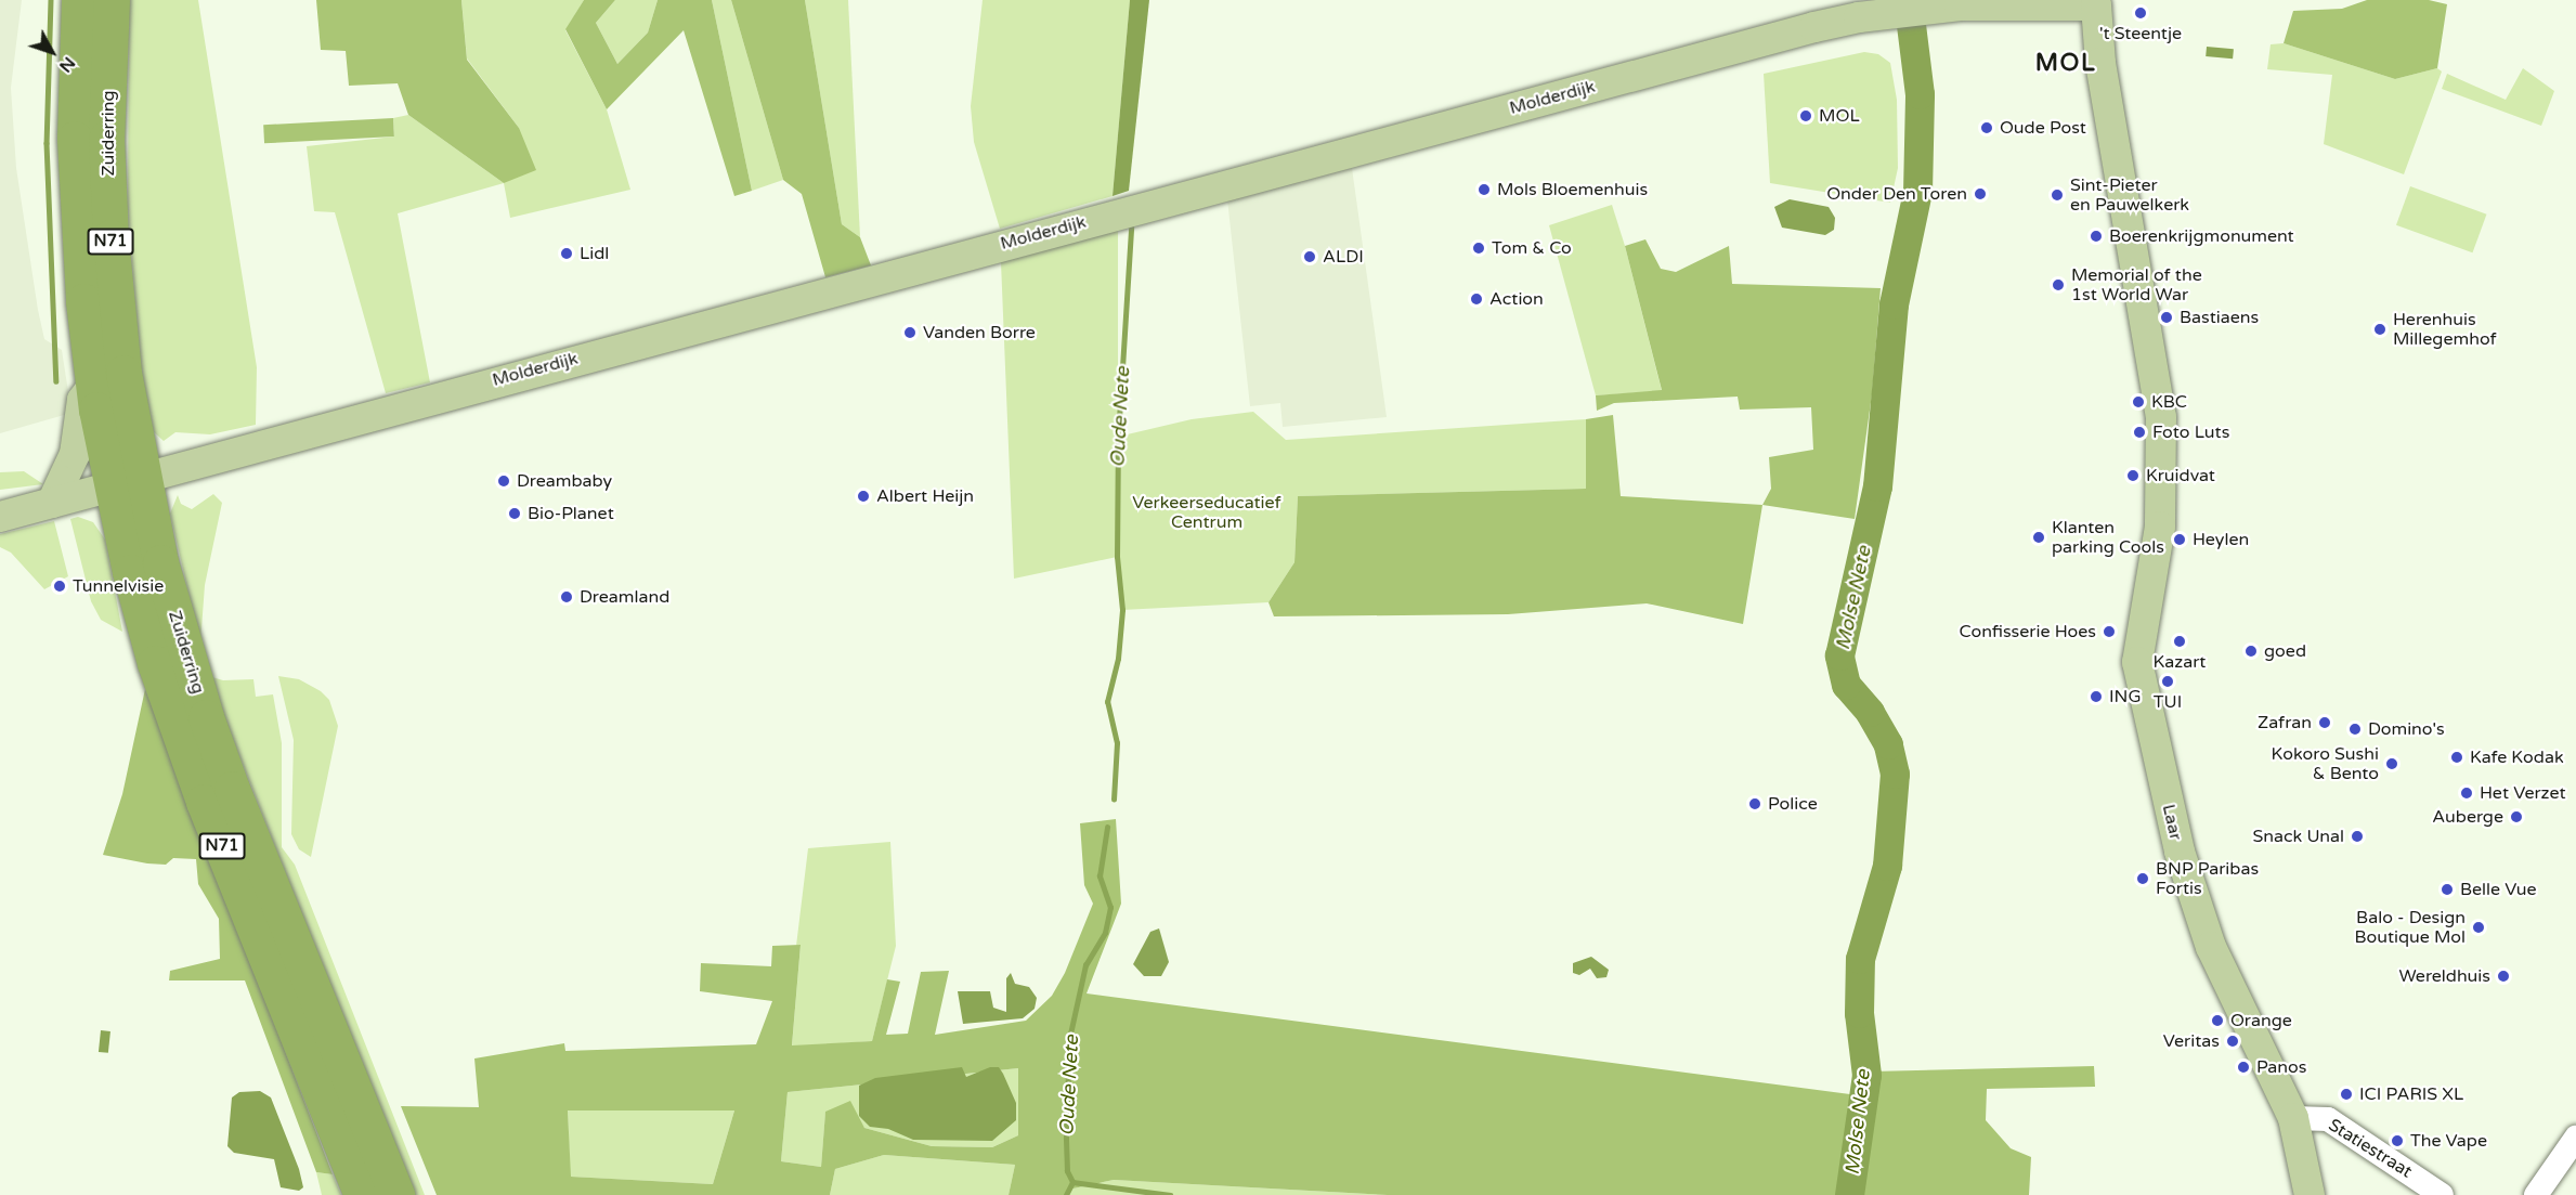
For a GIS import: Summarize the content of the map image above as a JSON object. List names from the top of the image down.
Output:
{
  "streets": {
    "highway": ["Zuiderring", "N71"],
    "main road": ["Molderdijk", "Laar"],
    "street": ["Statiestraat"]
  },
  "crossings": [
    ["Molderdijk", "Zuiderring"],
    ["Molderdijk", "Laar"],
    ["Laar", "Statiestraat"]
  ],
  "districts": ["MOL"],
  "water": ["Oude Nete", "Molse Nete"],
  "parks": ["Verkeerseducatief Centrum"],
  "places": [
    "'t Steentje",
    "MOL",
    "Oude Post",
    "Mols Bloemenhuis",
    "Onder Den Toren",
    "Sint-Pieter en Pauwelkerk",
    "Boerenkrijgmonument",
    "Tom & Co",
    "Lidl",
    "ALDI",
    "Memorial of the 1st World War",
    "Action",
    "Bastiaens",
    "Herenhuis Millegemhof",
    "Vanden Borre",
    "KBC",
    "Foto Luts",
    "Kruidvat",
    "Dreambaby",
    "Albert Heijn",
    "Bio-Planet",
    "Klanten parking Cools",
    "Heylen",
    "Tunnelvisie",
    "Dreamland",
    "Confisserie Hoes",
    "Kazart",
    "goed",
    "TUI",
    "ING",
    "Zafran",
    "Domino's",
    "Kafe Kodak",
    "Kokoro Sushi & Bento",
    "Het Verzet",
    "Police",
    "Auberge",
    "Snack Unal",
    "BNP Paribas Fortis",
    "Belle Vue",
    "Balo - Design Boutique Mol",
    "Wereldhuis",
    "Orange",
    "Veritas",
    "Panos",
    "ICI PARIS XL",
    "The Vape"
  ],
  "north": "bottom right"
}
